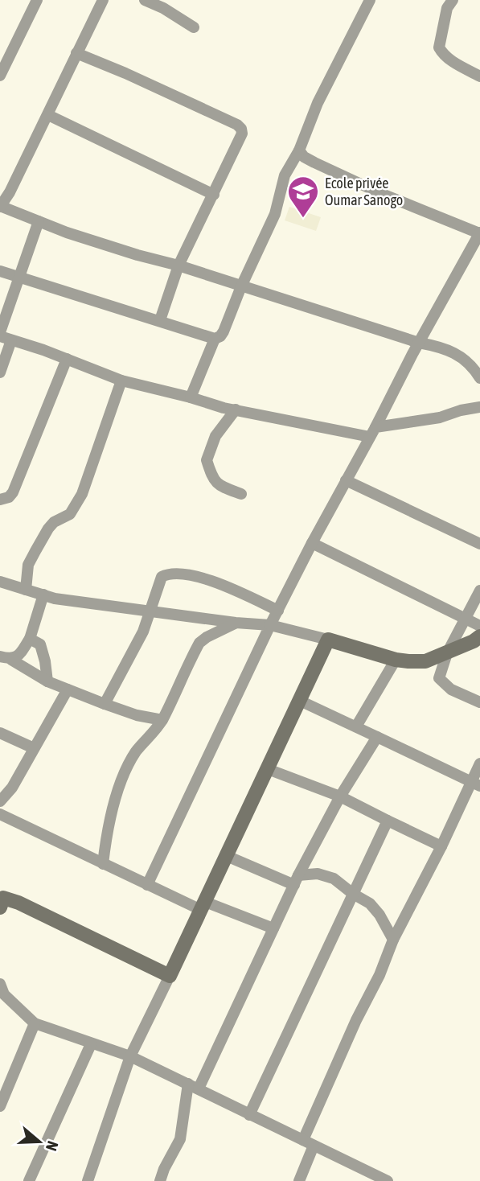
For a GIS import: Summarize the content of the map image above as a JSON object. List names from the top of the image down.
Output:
{
  "places": {
    "school or university": ["Ecole privée Oumar Sanogo"]
  },
  "north": "right"
}
